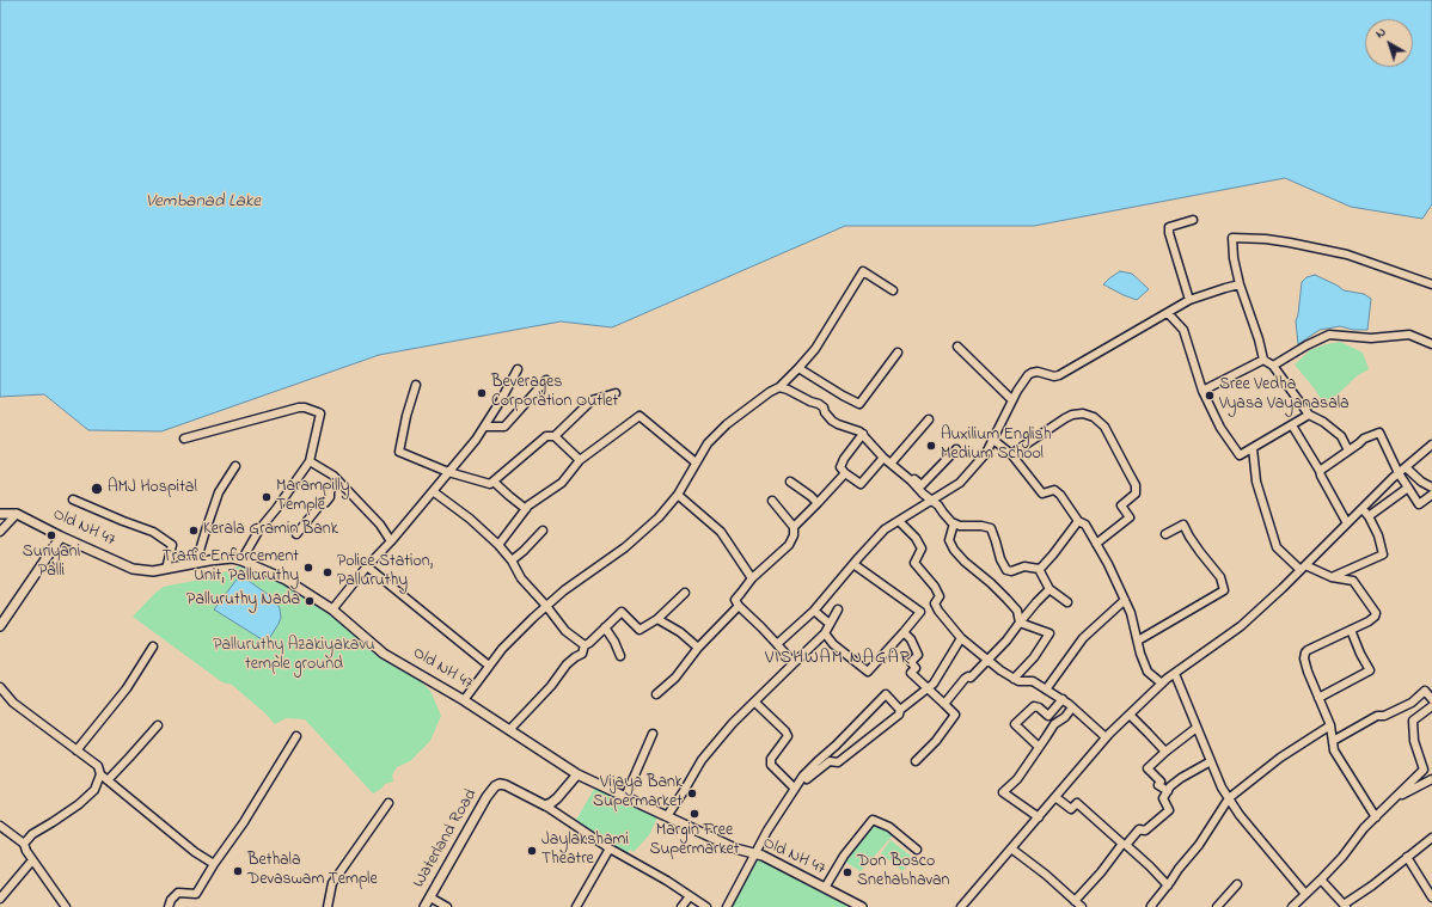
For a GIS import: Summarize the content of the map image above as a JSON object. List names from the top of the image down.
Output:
{
  "streets": {
    "main road": ["Old NH 47", "Waterland Road"]
  },
  "districts": ["VISHWAM NAGAR"],
  "water": ["Vembanad Lake"],
  "parks": ["Palluruthy Azakiyakavu temple ground"],
  "places": [
    "Beverages Corporation Outlet",
    "Sree Vedha Vyasa Vayanasala",
    "Auxilium English Medium School",
    "AMJ Hospital",
    "Marampilly Temple",
    "Kerala Gramin Bank",
    "Suriyani Palli",
    "Traffic Enforcement Unit, Palluruthy",
    "Police Station, Palluruthy",
    "Palluruthy Nada",
    "Vijaya Bank Supermarket",
    "Margin Free Supermarket",
    "Jaylakshami Theatre",
    "Bethala Devaswam Temple",
    "Don Bosco Snehabhavan"
  ],
  "north": "top left"
}
